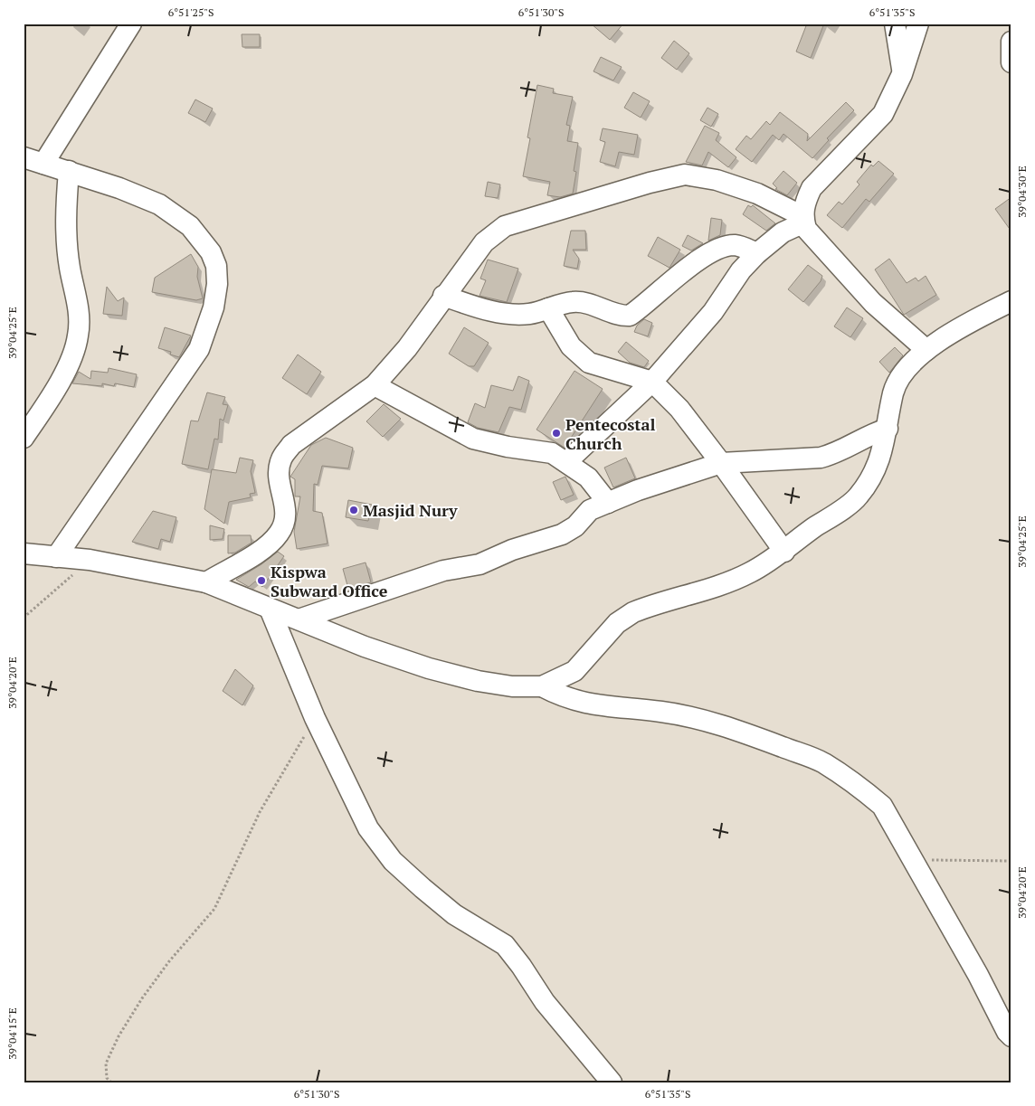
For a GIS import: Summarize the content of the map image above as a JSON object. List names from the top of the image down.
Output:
{
  "places": ["Pentecostal Church", "Masjid Nury", "Kispwa Subward Office"],
  "coordinates": [
    "6°51'25\"S",
    "6°51'30\"S",
    "6°51'35\"S",
    "39°04'30\"E",
    "39°04'25\"E",
    "39°04'20\"E",
    "39°04'15\"E"
  ]
}
